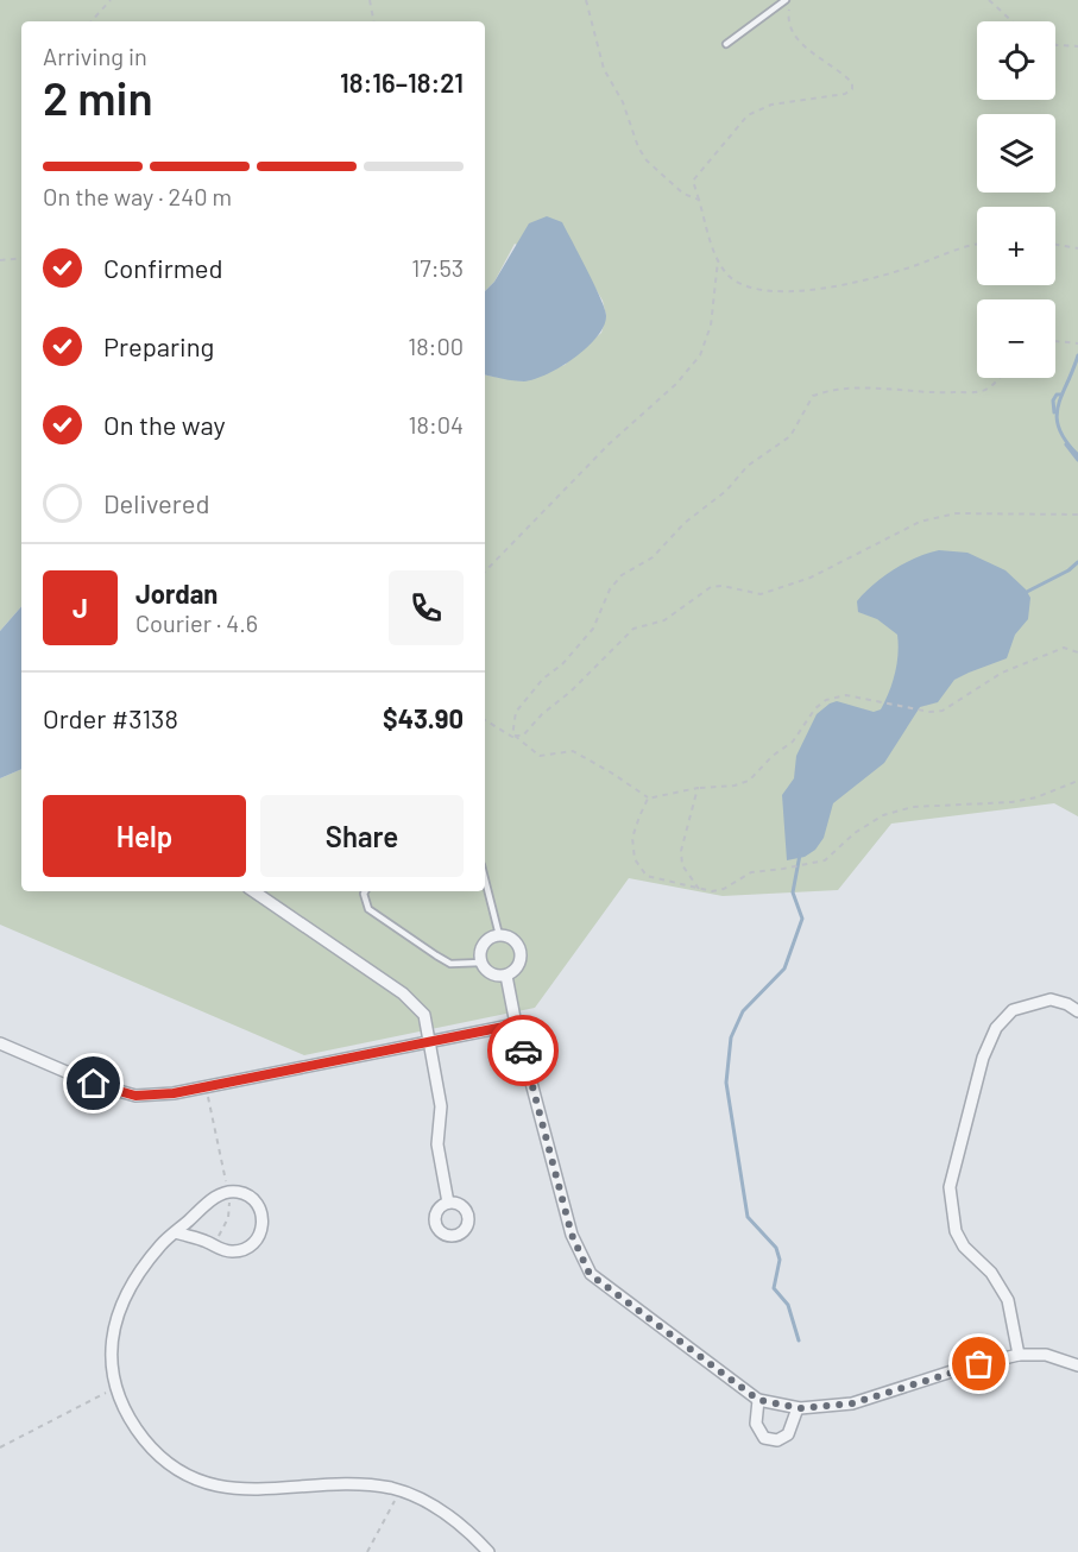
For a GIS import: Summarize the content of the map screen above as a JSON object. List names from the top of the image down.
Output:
{
  "page": {
    "map_buttons": ["+", "−"],
    "heading": ["2 min", "Arriving in", "18:16–18:21"],
    "panel": [
      "Jordan",
      "Courier · 4.6",
      "Order #3138",
      "$43.90"
    ],
    "bar": "On the way · 240 m",
    "list": [
      ["Confirmed", "17:53"],
      ["Preparing", "18:00"],
      ["On the way", "18:04"],
      "Delivered"
    ],
    "round": "J",
    "buttons": ["Help", "Share"]
  }
}
